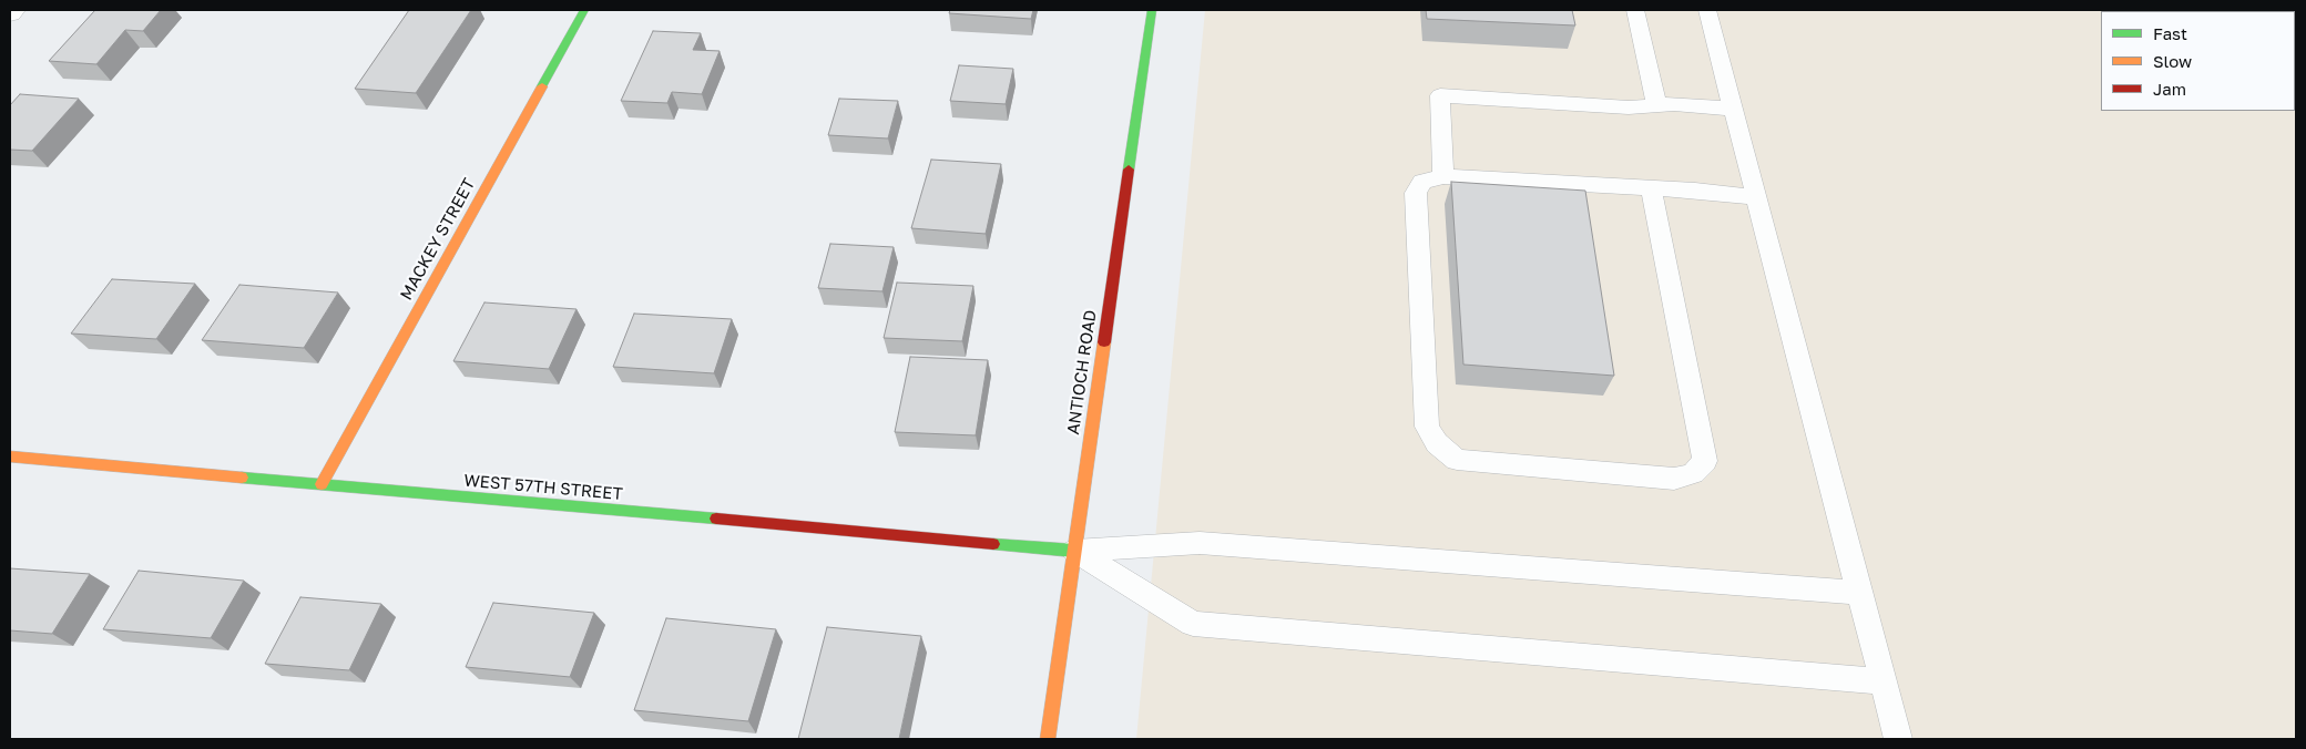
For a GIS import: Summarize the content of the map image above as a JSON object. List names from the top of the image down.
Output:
{
  "streets": {
    "street": ["MACKEY STREET", "ANTIOCH ROAD", "WEST 57TH STREET"]
  },
  "crossings": [
    ["MACKEY STREET", "WEST 57TH STREET"],
    ["ANTIOCH ROAD", "WEST 57TH STREET"]
  ],
  "legend": ["Fast", "Slow", "Jam"]
}
